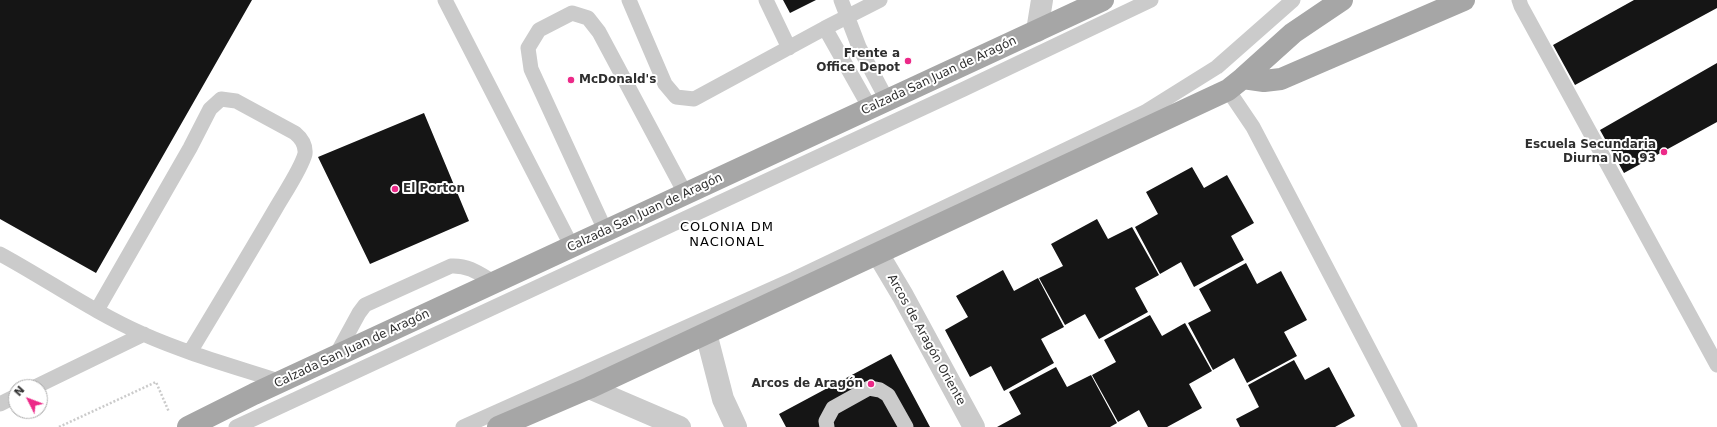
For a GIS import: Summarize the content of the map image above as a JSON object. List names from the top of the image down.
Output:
{
  "streets": {
    "main road": ["Calzada San Juan de Aragón"],
    "street": ["Arcos de Aragón Oriente"]
  },
  "districts": ["COLONIA DM NACIONAL"],
  "places": [
    "Frente a Office Depot",
    "McDonald's",
    "Escuela Secundaria Diurna No. 93",
    "El Porton",
    "Arcos de Aragón"
  ],
  "north": "top left"
}
